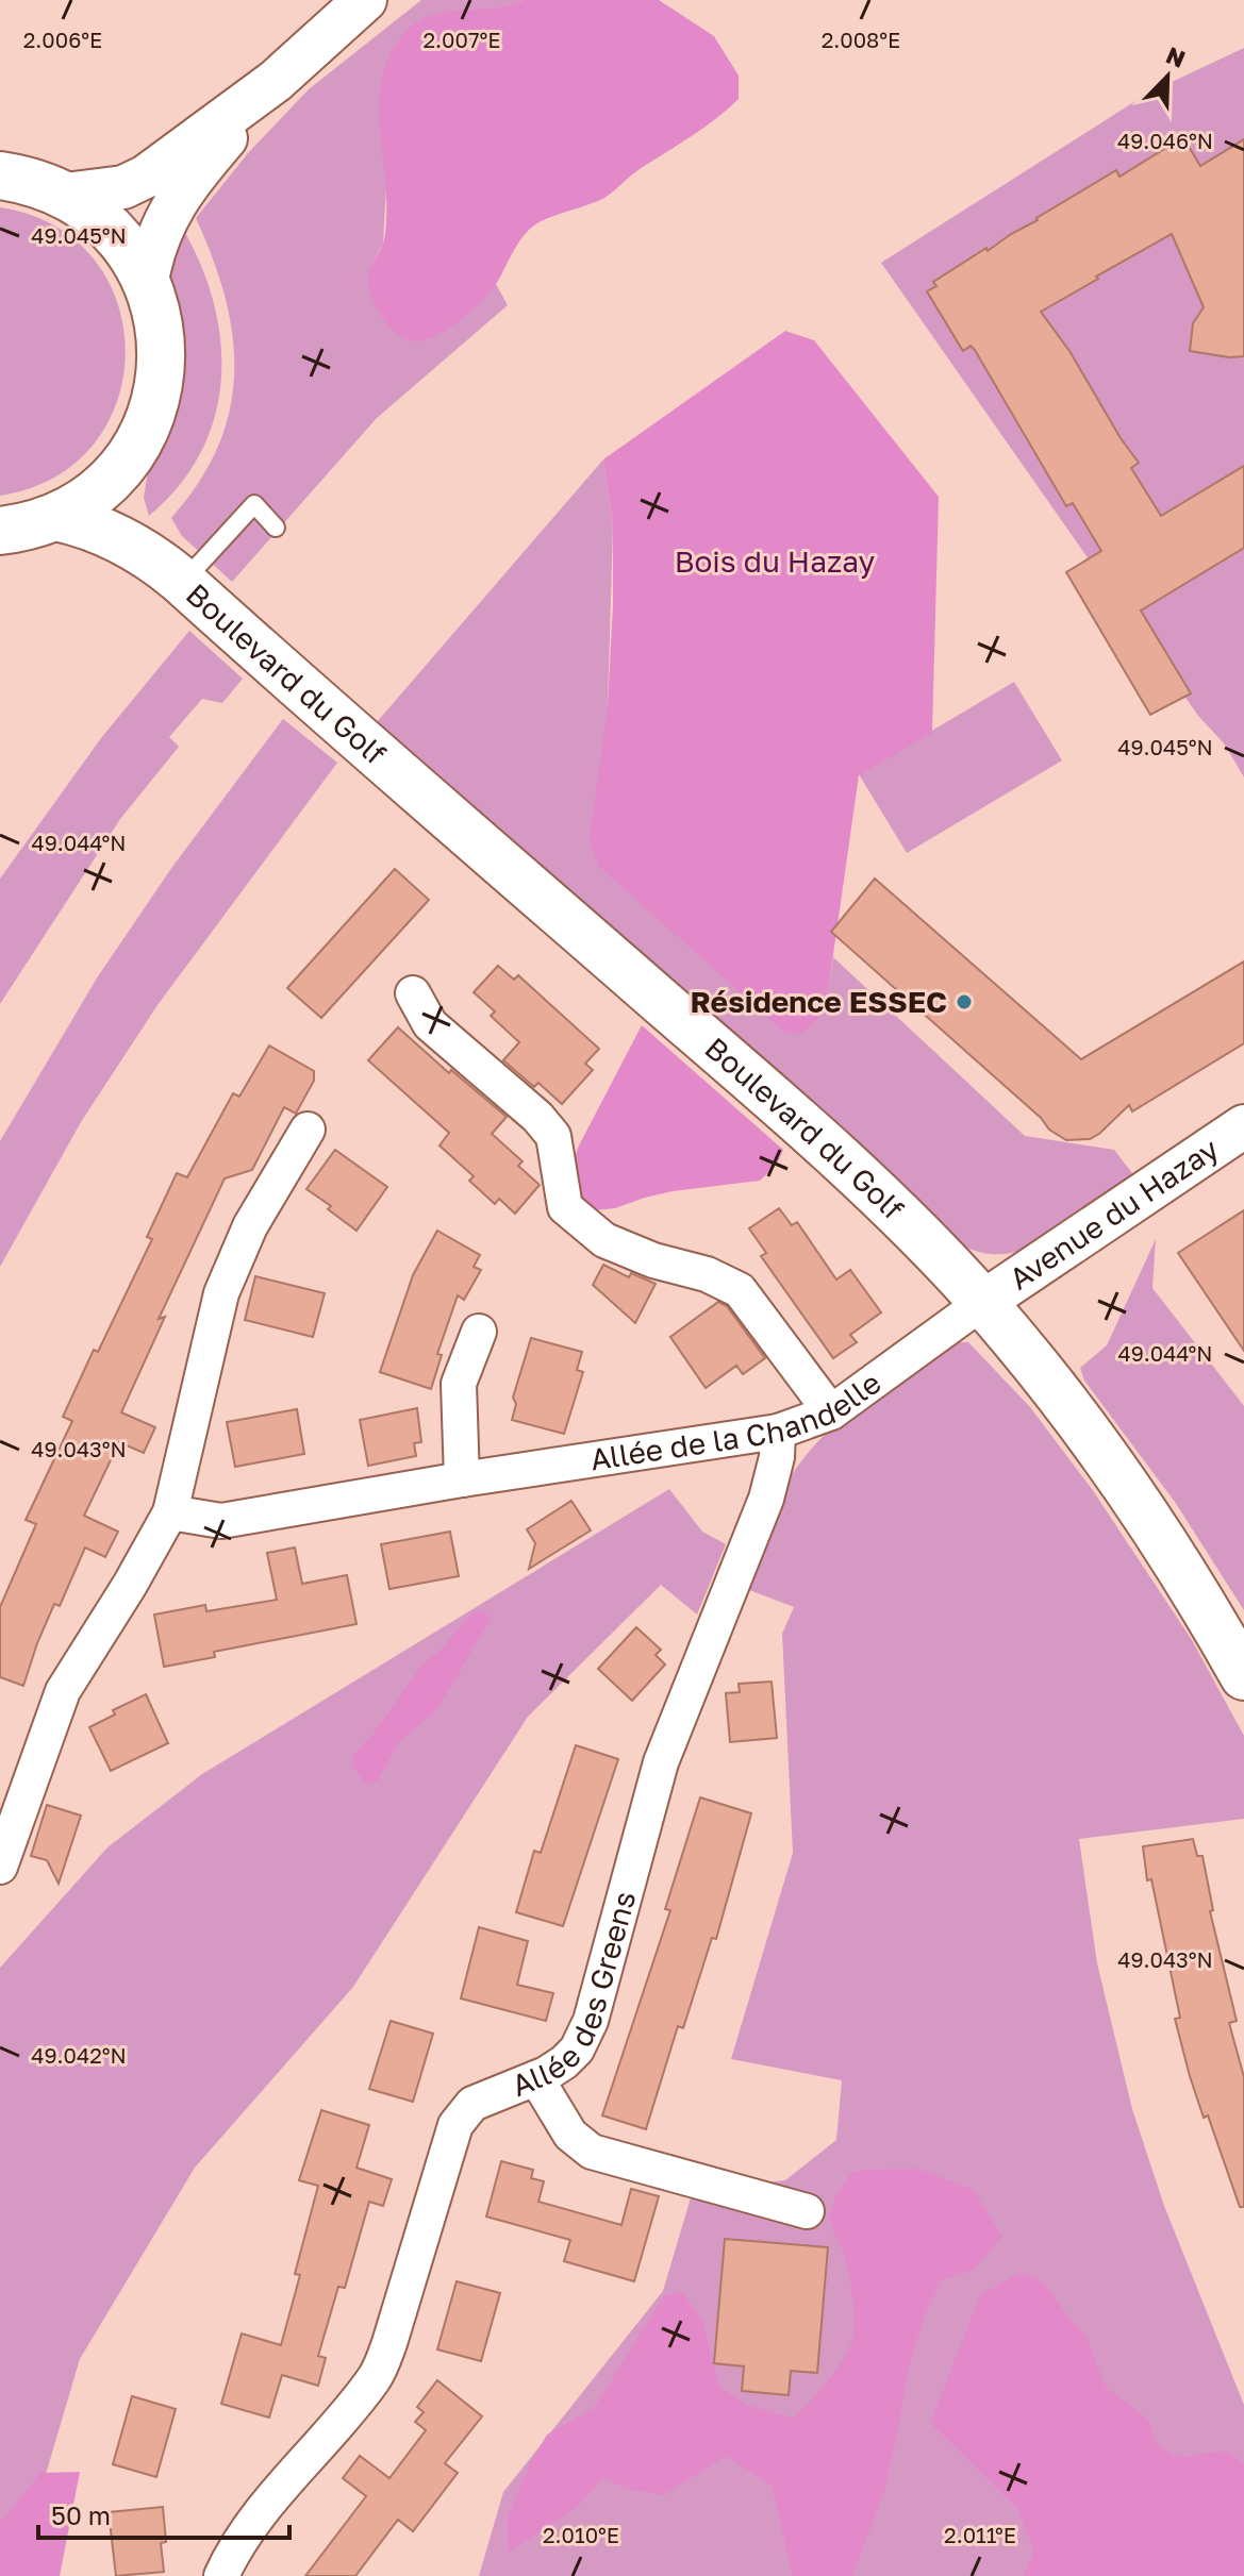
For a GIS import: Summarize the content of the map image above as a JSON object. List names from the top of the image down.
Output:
{
  "streets": {
    "main road": ["Boulevard du Golf"],
    "street": ["Avenue du Hazay", "Allée de la Chandelle", "Allée des Greens"]
  },
  "crossings": [
    ["Boulevard du Golf", "Avenue du Hazay"],
    ["Boulevard du Golf", "Allée de la Chandelle"],
    ["Avenue du Hazay", "Allée de la Chandelle"],
    ["Allée de la Chandelle", "Allée des Greens"]
  ],
  "parks": ["Bois du Hazay"],
  "places": ["Résidence ESSEC"],
  "scale_bar": "50 m",
  "north": "top right",
  "coordinates": [
    "2.006°E",
    "2.007°E",
    "2.008°E",
    "49.046°N",
    "49.045°N",
    "49.044°N",
    "49.043°N",
    "49.042°N",
    "2.010°E",
    "2.011°E"
  ]
}
